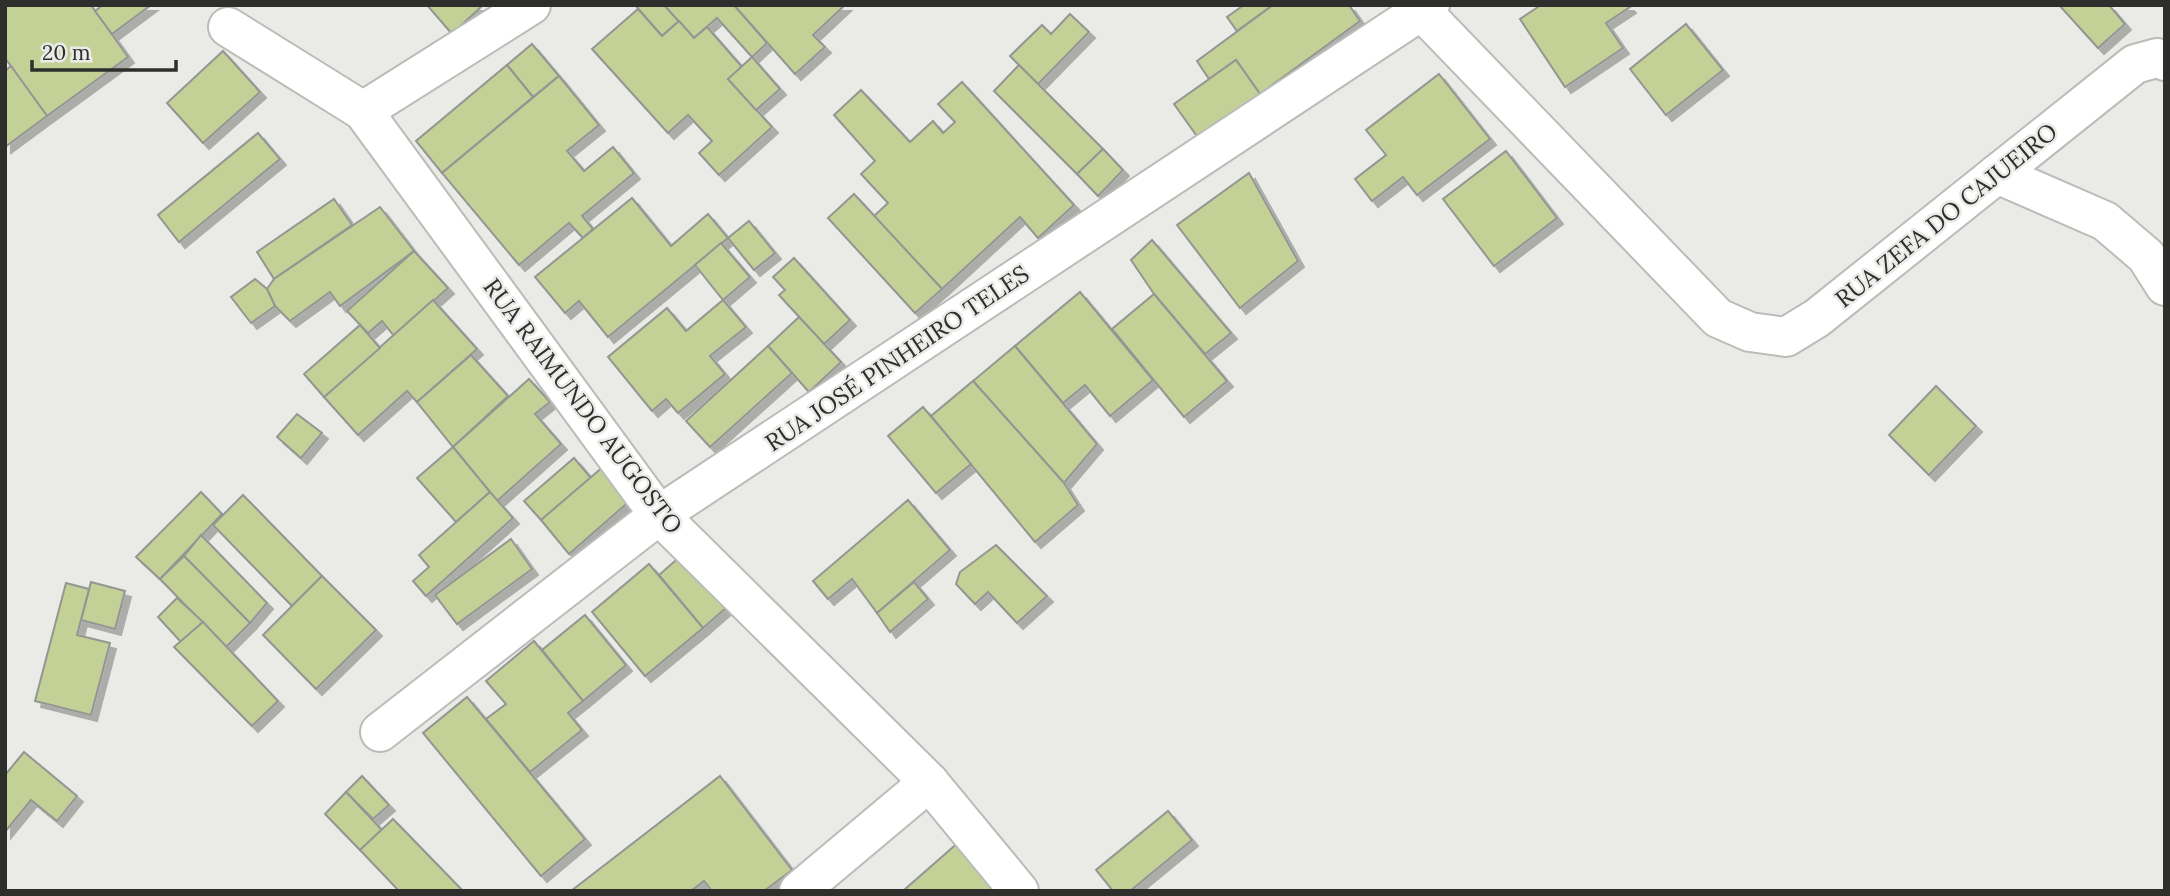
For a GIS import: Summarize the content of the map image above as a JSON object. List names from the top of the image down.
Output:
{
  "streets": {
    "street": ["RUA ZEFA DO CAJUEIRO", "RUA JOSÉ PINHEIRO TELES", "RUA RAIMUNDO AUGOSTO"]
  },
  "crossings": [
    ["RUA ZEFA DO CAJUEIRO", "RUA JOSÉ PINHEIRO TELES"],
    ["RUA JOSÉ PINHEIRO TELES", "RUA RAIMUNDO AUGOSTO"]
  ],
  "scale_bar": "20 m"
}
